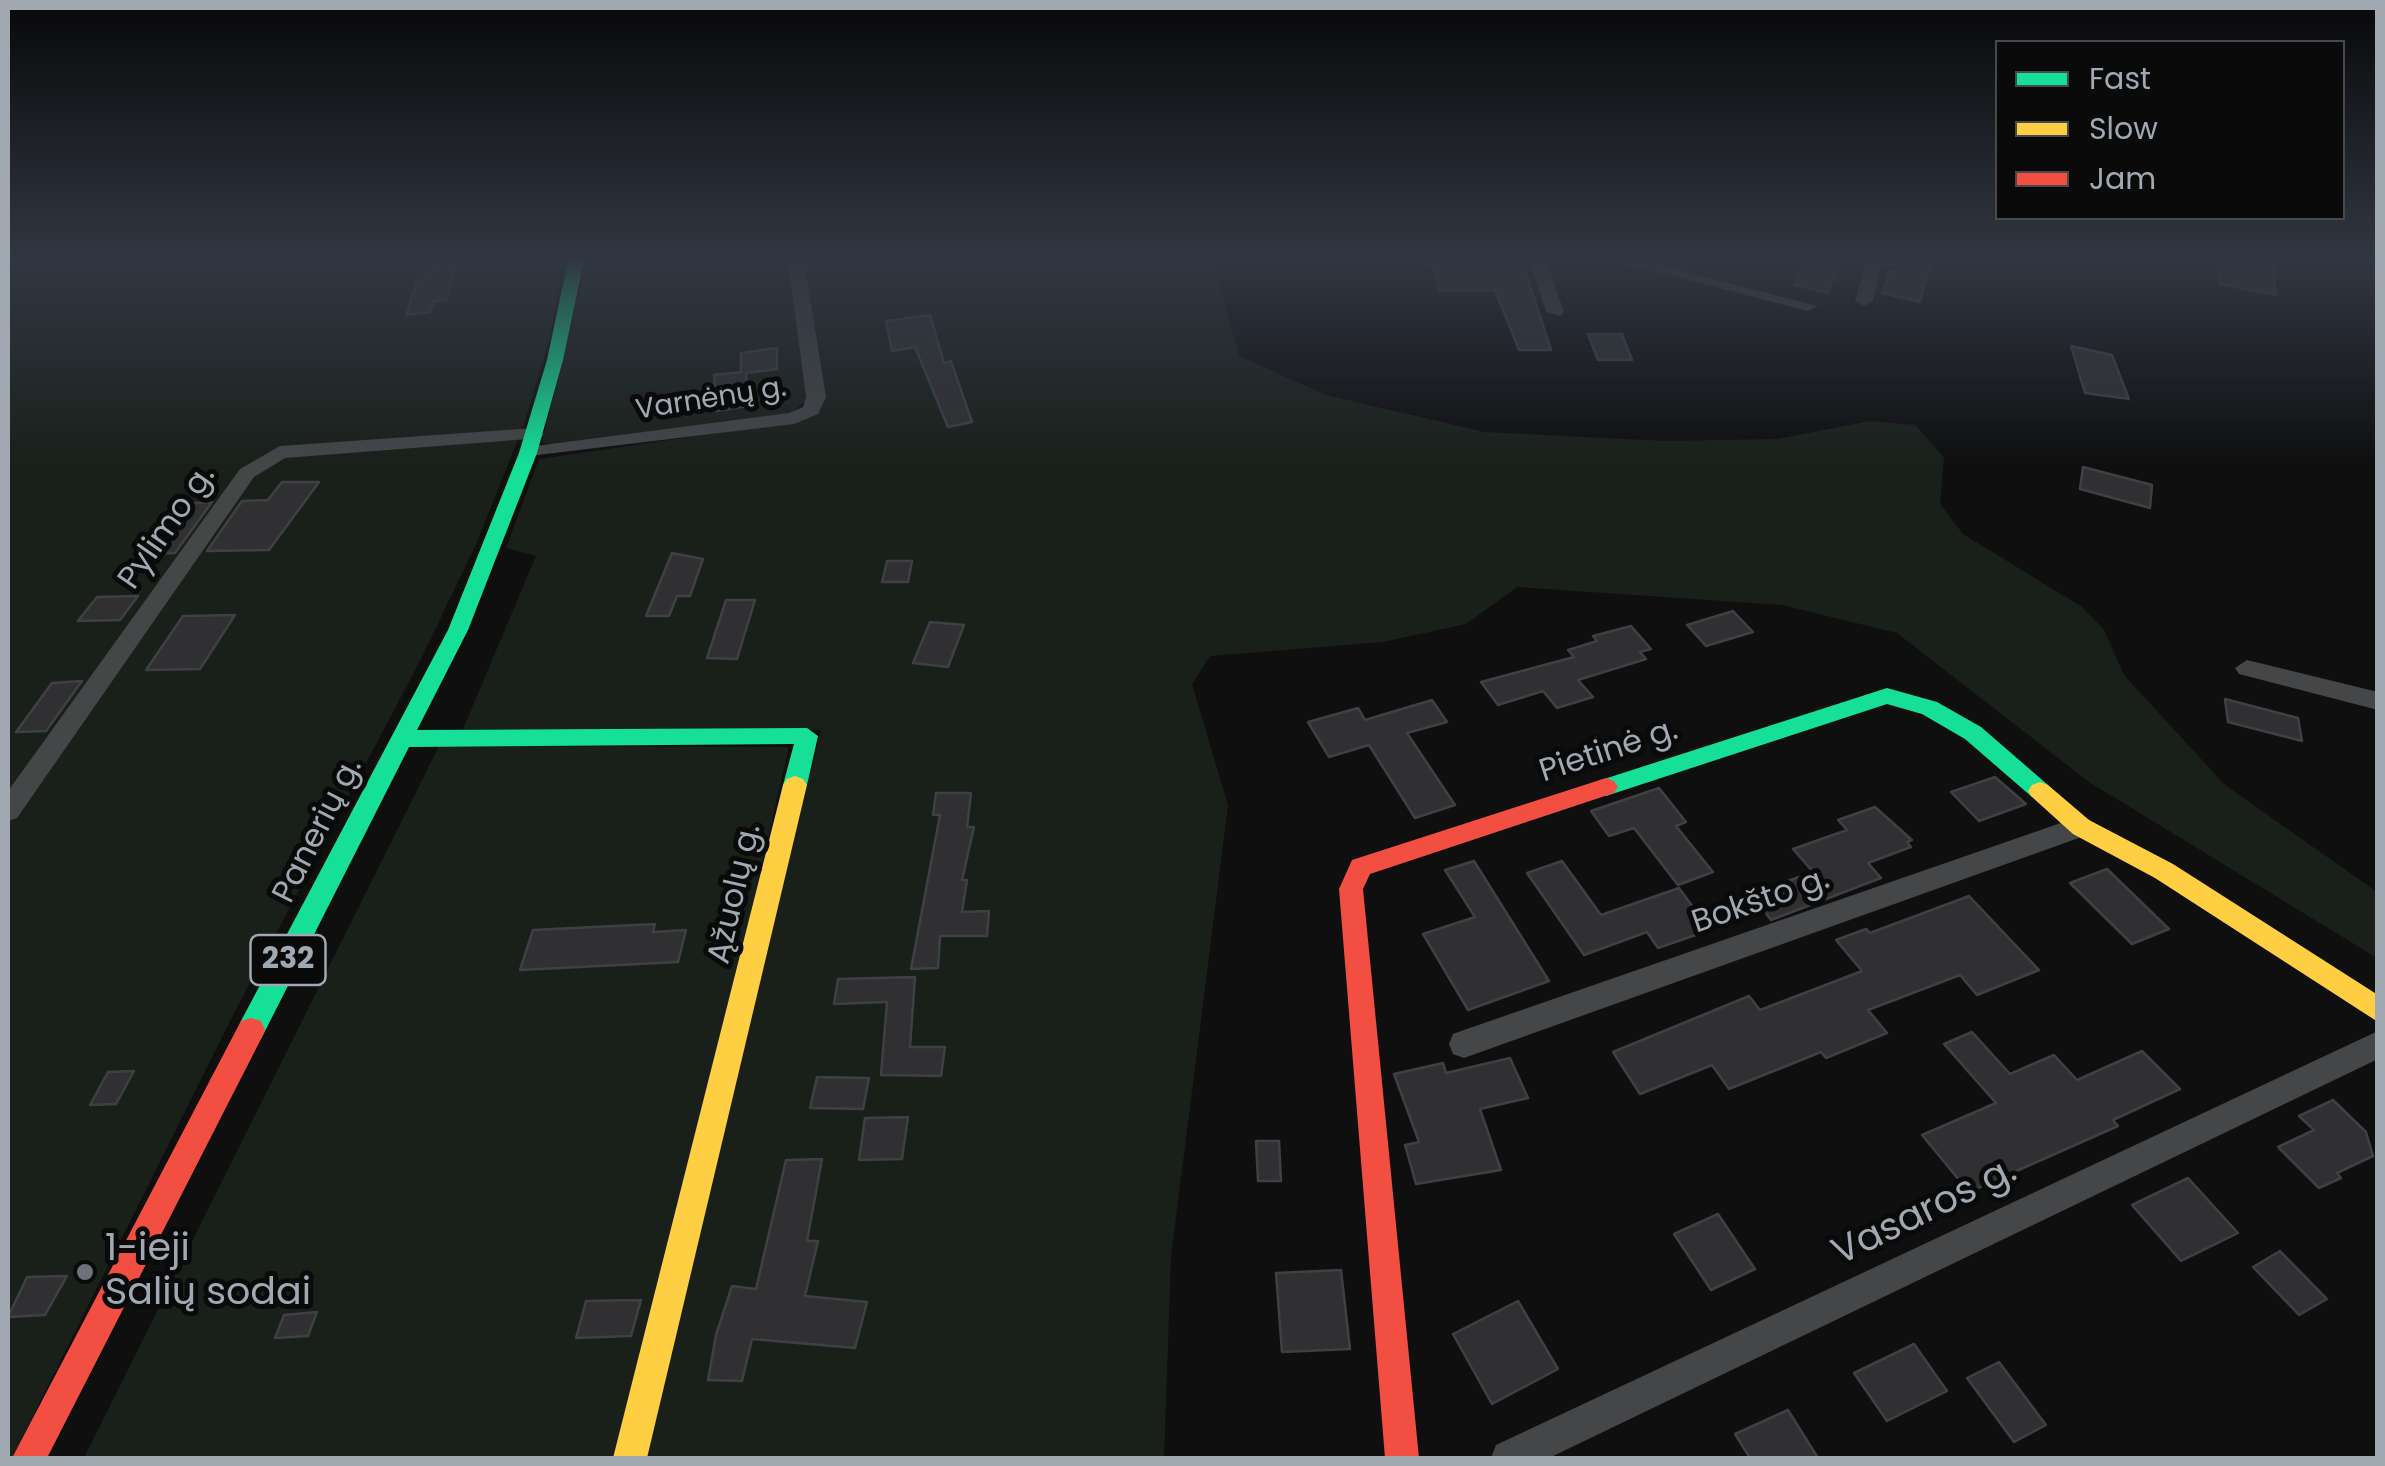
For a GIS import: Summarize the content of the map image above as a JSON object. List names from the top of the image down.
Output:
{
  "streets": {
    "street": [
      "Varnėnų g.",
      "Pylimo g.",
      "Pietinė g.",
      "Panerių g.",
      "Ąžuolų g.",
      "Bokšto g.",
      "232",
      "Vasaros g."
    ]
  },
  "crossings": [
    ["Varnėnų g.", "Pylimo g."],
    ["Varnėnų g.", "Panerių g."],
    ["Pylimo g.", "Panerių g."],
    ["Pietinė g.", "Bokšto g."],
    ["Panerių g.", "Ąžuolų g."]
  ],
  "places": ["1-ieji Salių sodai"],
  "legend": ["Fast", "Slow", "Jam"]
}
